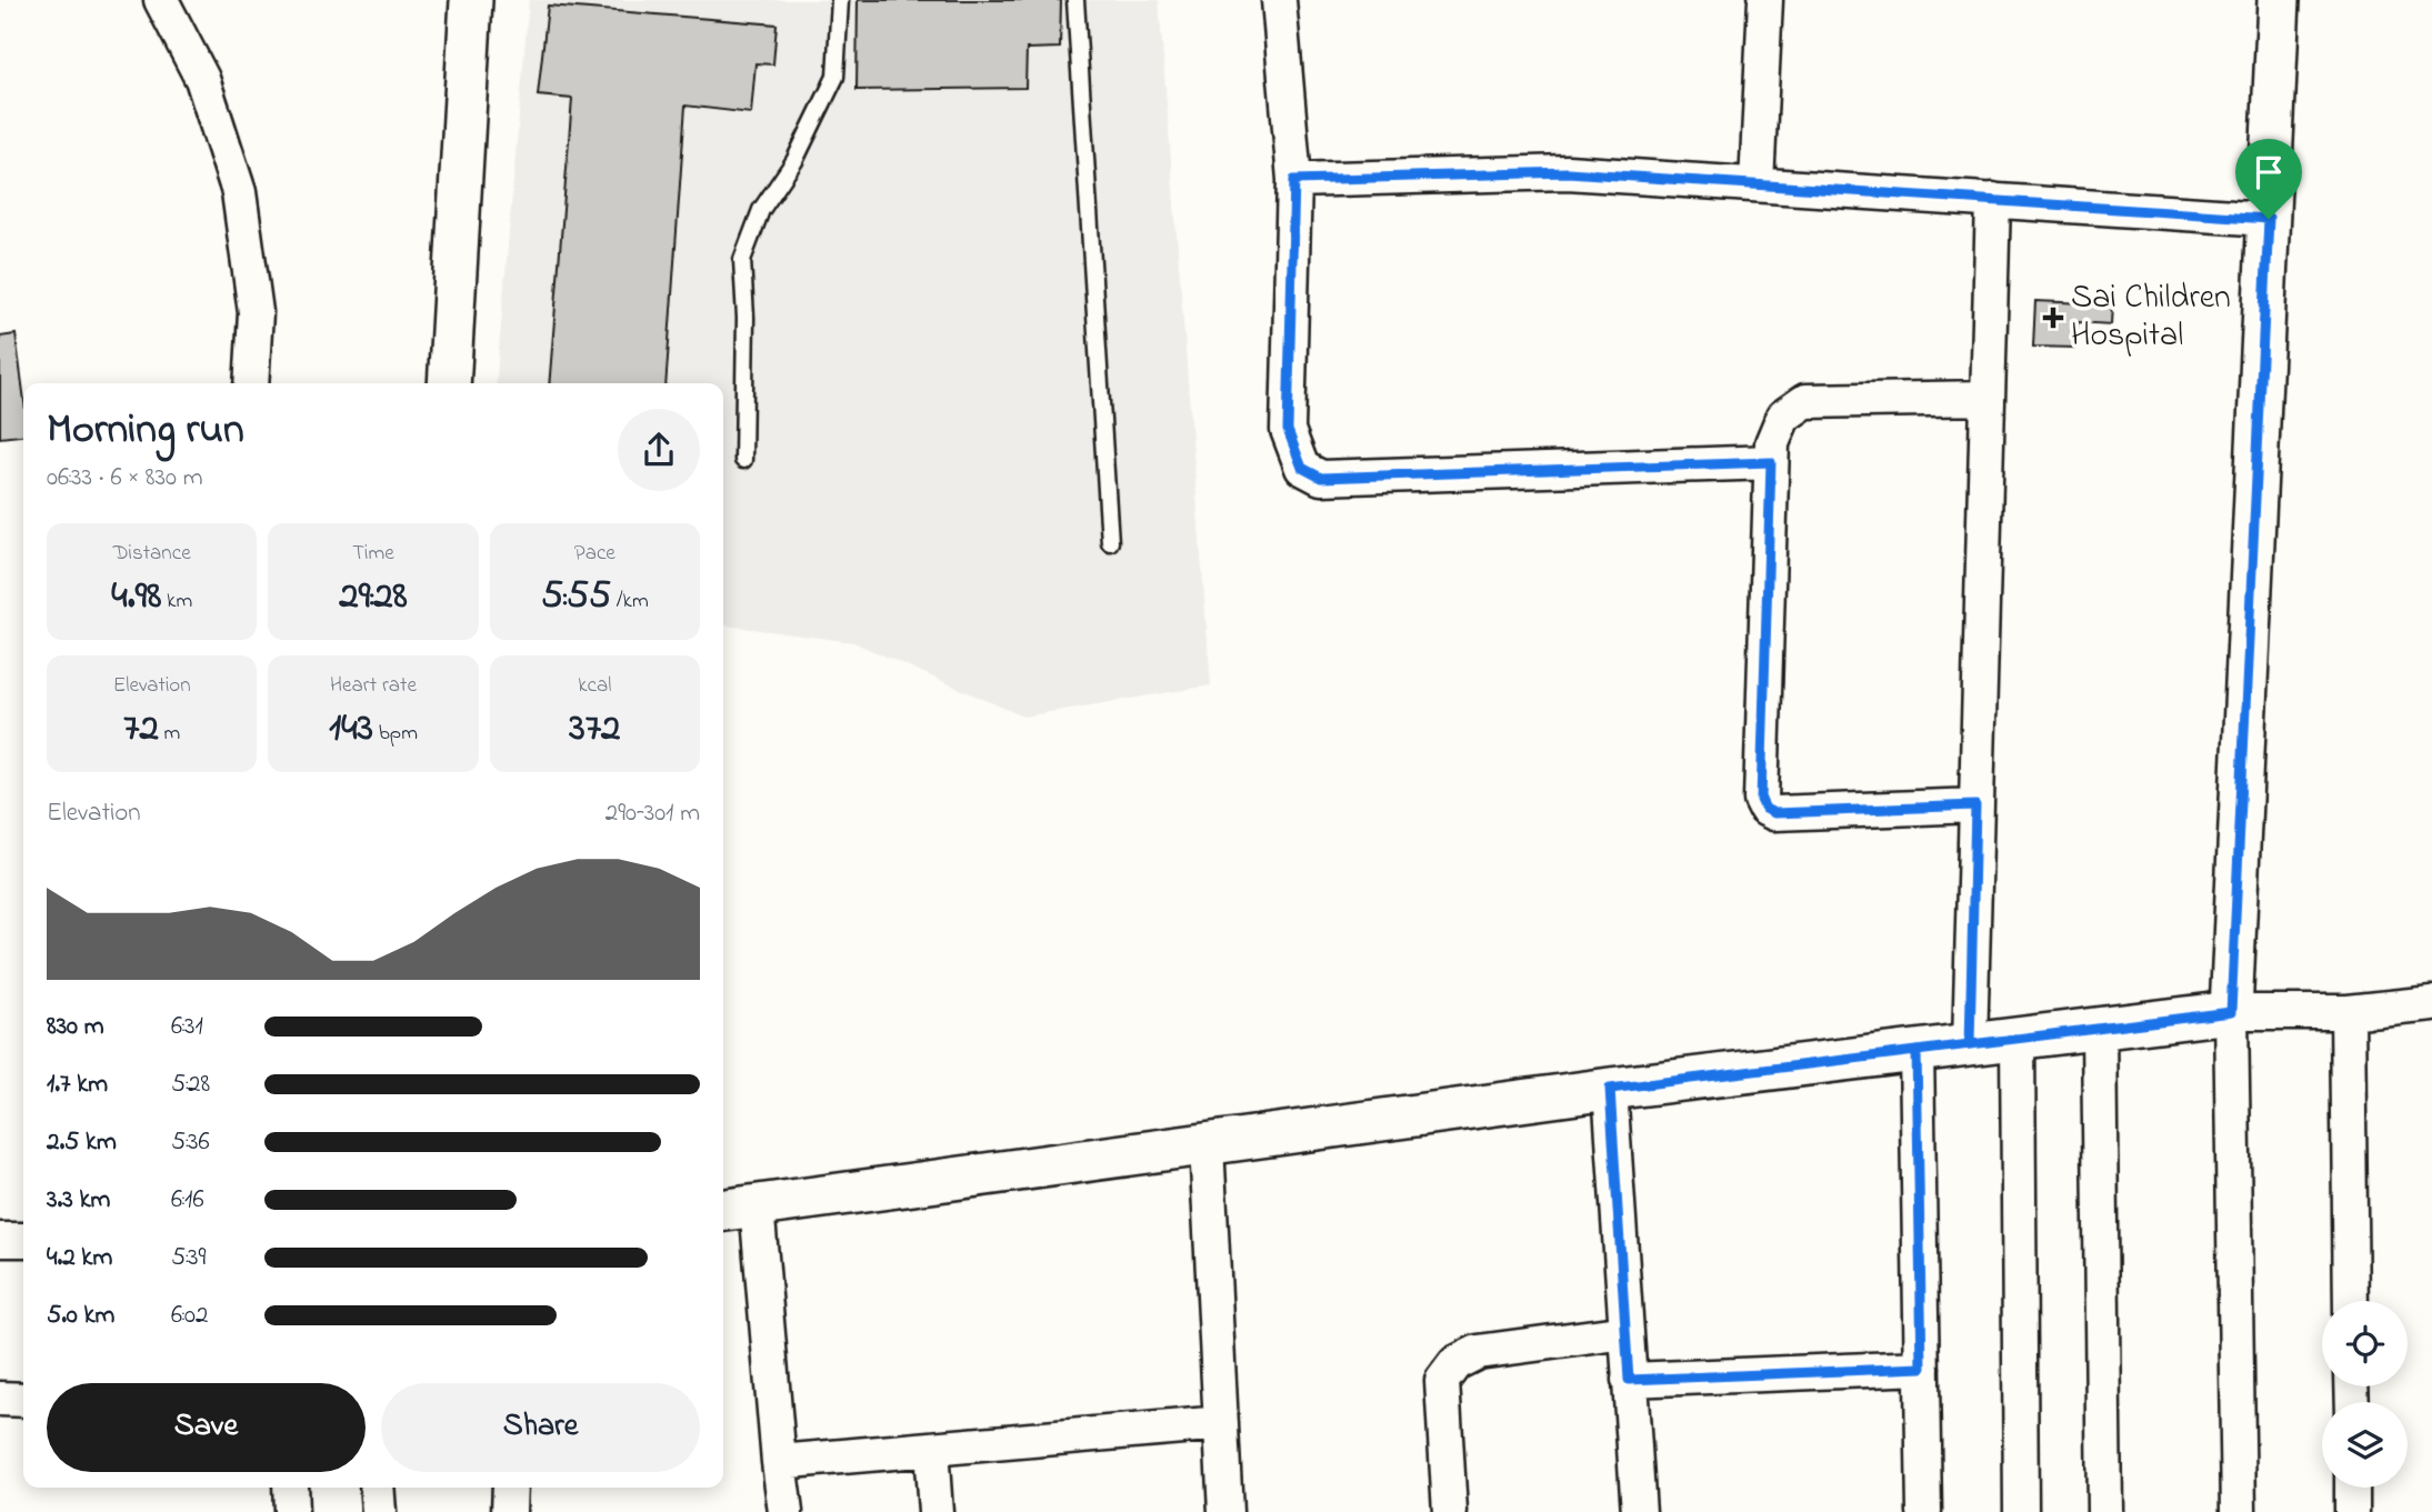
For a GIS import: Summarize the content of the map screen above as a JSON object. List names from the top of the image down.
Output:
{
  "places": {
    "health": ["Sai Children Hospital"]
  },
  "page": {
    "heading": ["Morning run", "06:33 · 6 × 830 m"],
    "stats": [
      ["Distance", "4.98 km"],
      ["Time", "29:28"],
      ["Pace", "5:55 /km"],
      ["Elevation", "72 m"],
      ["Heart rate", "143 bpm"],
      ["kcal", "372"]
    ],
    "chart": ["Elevation", "290–301 m"],
    "list": [
      {
        "name": "830 m",
        "note": "6:31"
      },
      {
        "name": "1.7 km",
        "note": "5:28"
      },
      {
        "name": "2.5 km",
        "note": "5:36"
      },
      {
        "name": "3.3 km",
        "note": "6:16"
      },
      {
        "name": "4.2 km",
        "note": "5:39"
      },
      {
        "name": "5.0 km",
        "note": "6:02"
      }
    ],
    "buttons": ["Save", "Share"]
  }
}
